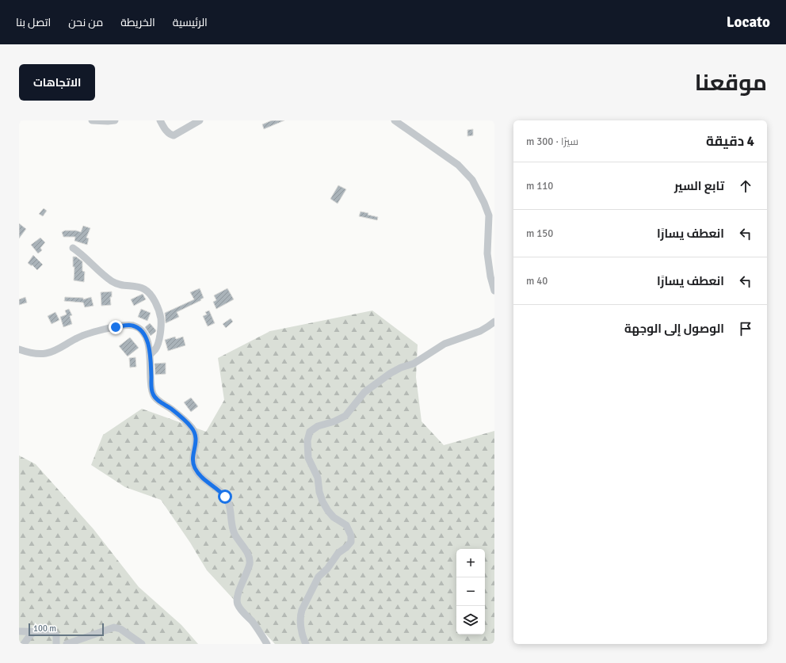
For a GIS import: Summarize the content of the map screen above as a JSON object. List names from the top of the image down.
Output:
{
  "scale_bar": "100 m",
  "page": {
    "header": "Locato",
    "nav": [
      "الرئيسية",
      "الخريطة",
      "من نحن",
      "اتصل بنا"
    ],
    "title": "موقعنا",
    "buttons": "الاتجاهات",
    "heading": ["4 دقيقة", "سيرًا · 300 m"],
    "list": [
      ["تابع السير", "110 m"],
      ["انعطف يسارًا", "150 m"],
      ["انعطف يسارًا", "40 m"],
      "الوصول إلى الوجهة"
    ],
    "map_buttons": ["+", "−"],
    "scale": "100 m"
  }
}
